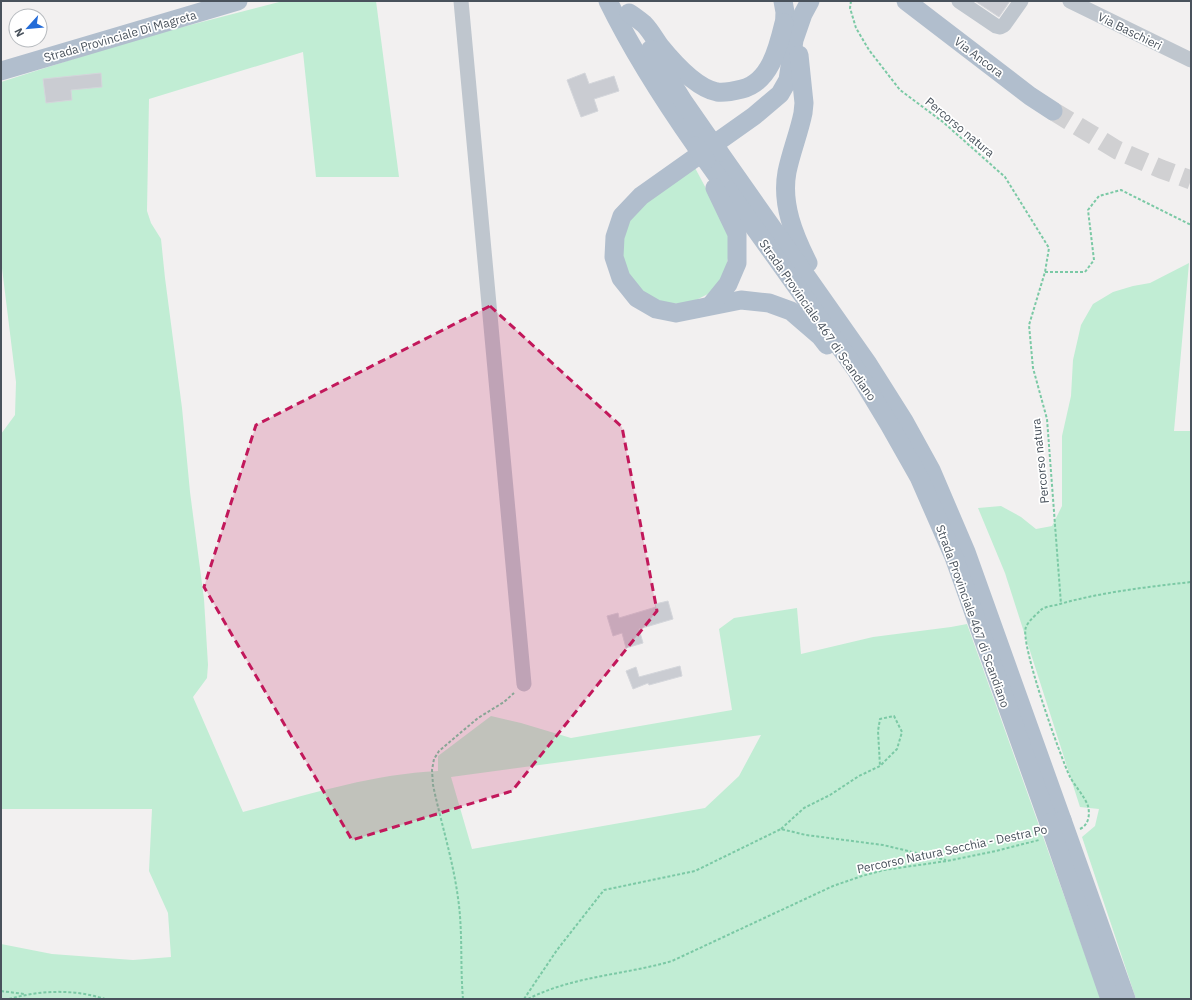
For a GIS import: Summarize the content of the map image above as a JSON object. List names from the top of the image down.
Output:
{
  "streets": {
    "main road": ["Strada Provinciale Di Magreta", "Via Ancora", "Strada Provinciale 467 di Scandiano"],
    "street": ["Via Baschieri"],
    "path": ["Percorso natura", "Percorso Natura Secchia - Destra Po"]
  },
  "north": "bottom left"
}
